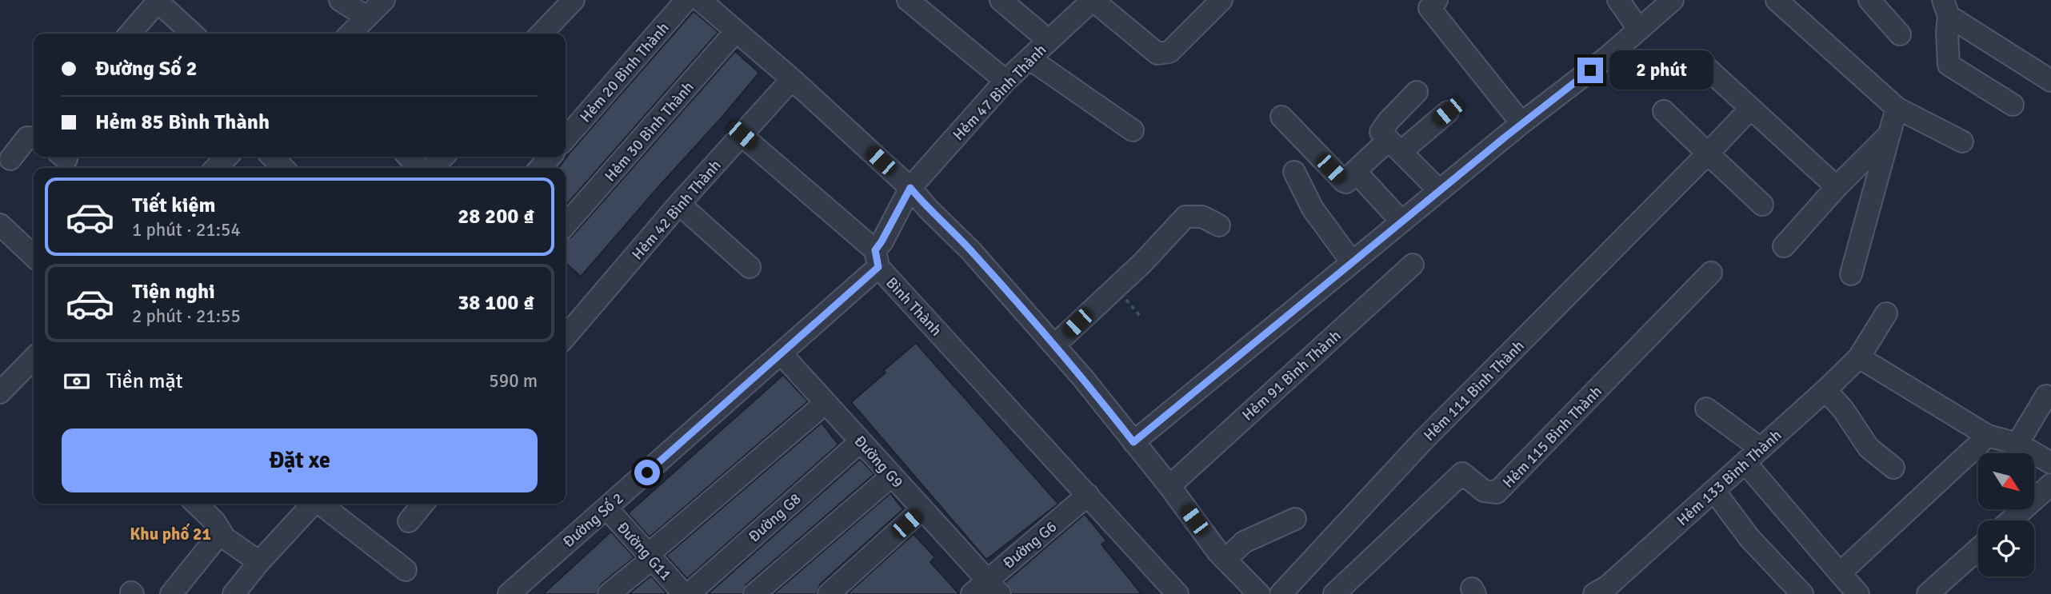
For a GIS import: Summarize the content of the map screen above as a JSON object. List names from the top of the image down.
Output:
{
  "streets": {
    "street": [
      "Hẻm 20 Bình Thành",
      "Hẻm 47 Bình Thành",
      "Hẻm 30 Bình Thành",
      "Hẻm 42 Bình Thành",
      "Bình Thành",
      "Hẻm 91 Bình Thành",
      "Hẻm 111 Bình Thành",
      "Hẻm 115 Bình Thành",
      "Đường G9",
      "Hẻm 133 Bình Thành",
      "Đường G8",
      "Đường Số 2",
      "Đường G6",
      "Đường G11"
    ]
  },
  "crossings": [
    ["Hẻm 42 Bình Thành", "Bình Thành"],
    ["Bình Thành", "Đường Số 2"],
    ["Bình Thành", "Đường G6"],
    ["Đường G9", "Đường G8"],
    ["Đường G9", "Đường Số 2"],
    ["Đường G9", "Đường G6"],
    ["Đường Số 2", "Đường G11"]
  ],
  "districts": ["Khu phố 21"],
  "north": "bottom right",
  "page": {
    "banner": ["Đường Số 2", "Hẻm 85 Bình Thành"],
    "bubble": "2 phút",
    "list": [
      {
        "name": "Tiết kiệm",
        "note": "1 phút · 21:54",
        "value": "28 200 ₫"
      },
      {
        "name": "Tiện nghi",
        "note": "2 phút · 21:55",
        "value": "38 100 ₫"
      }
    ],
    "pay": ["Tiền mặt", "590 m"],
    "buttons": "Đặt xe"
  }
}
